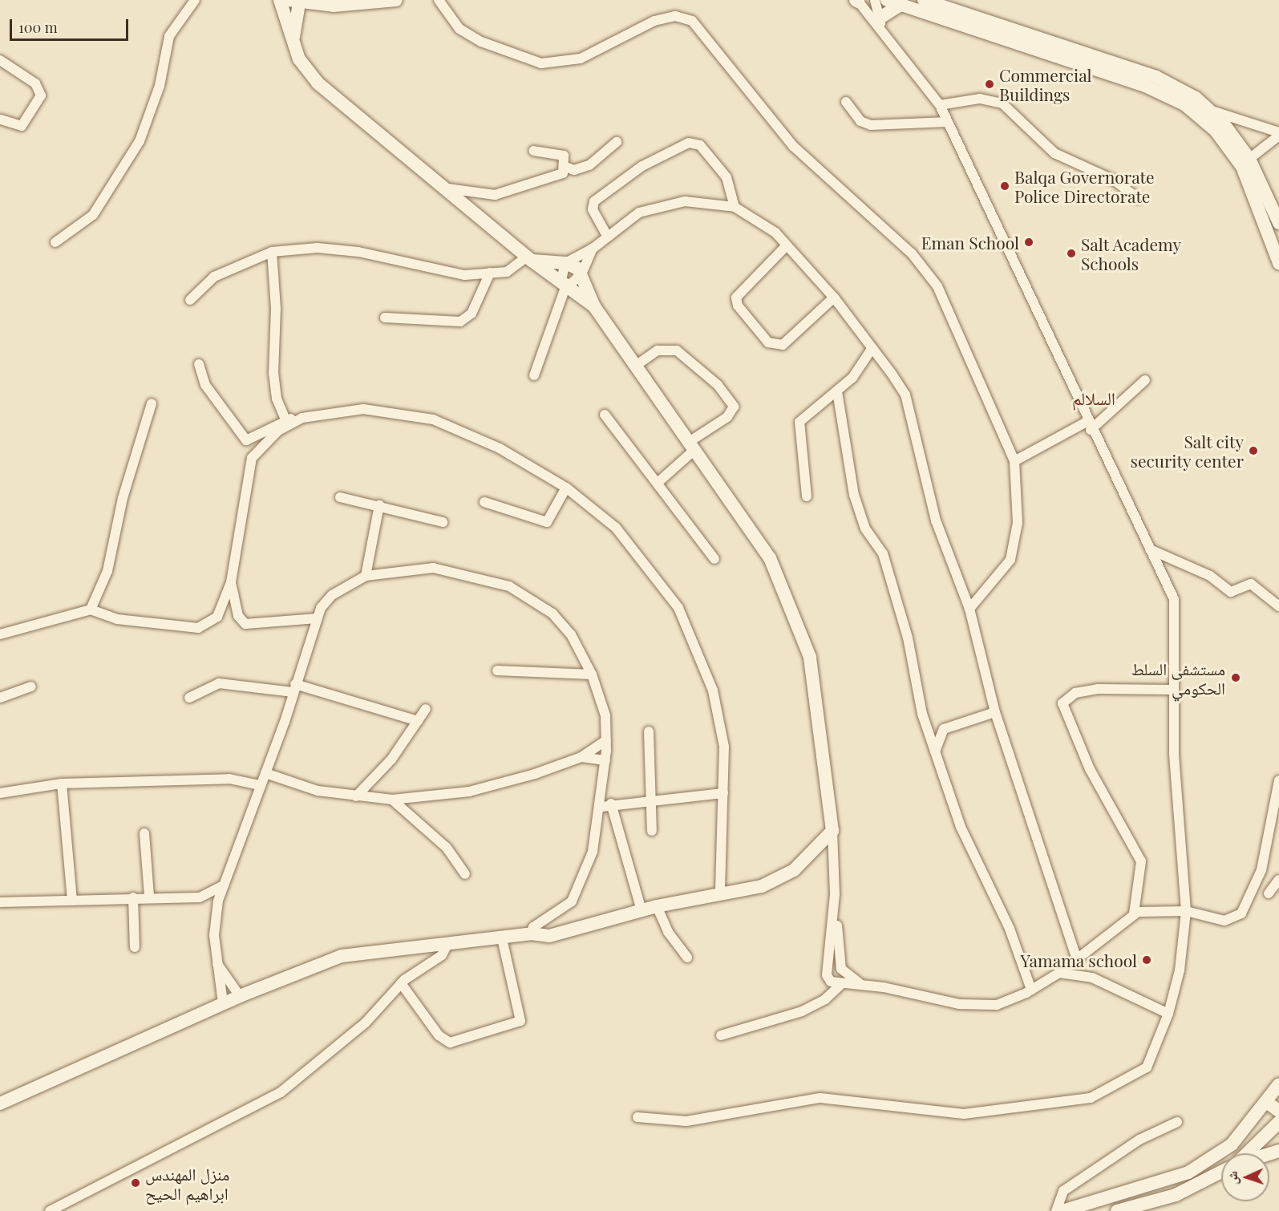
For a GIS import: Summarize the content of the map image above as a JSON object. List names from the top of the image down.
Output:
{
  "districts": ["السلالم"],
  "places": [
    "Commercial Buildings",
    "Balqa Governorate Police Directorate",
    "Eman School",
    "Salt Academy Schools",
    "Salt city security center",
    "مستشفى السلط الحكومي",
    "Yamama school",
    "منزل المهندس ابراهيم الحيح"
  ],
  "scale_bar": "100 m",
  "north": "left"
}
